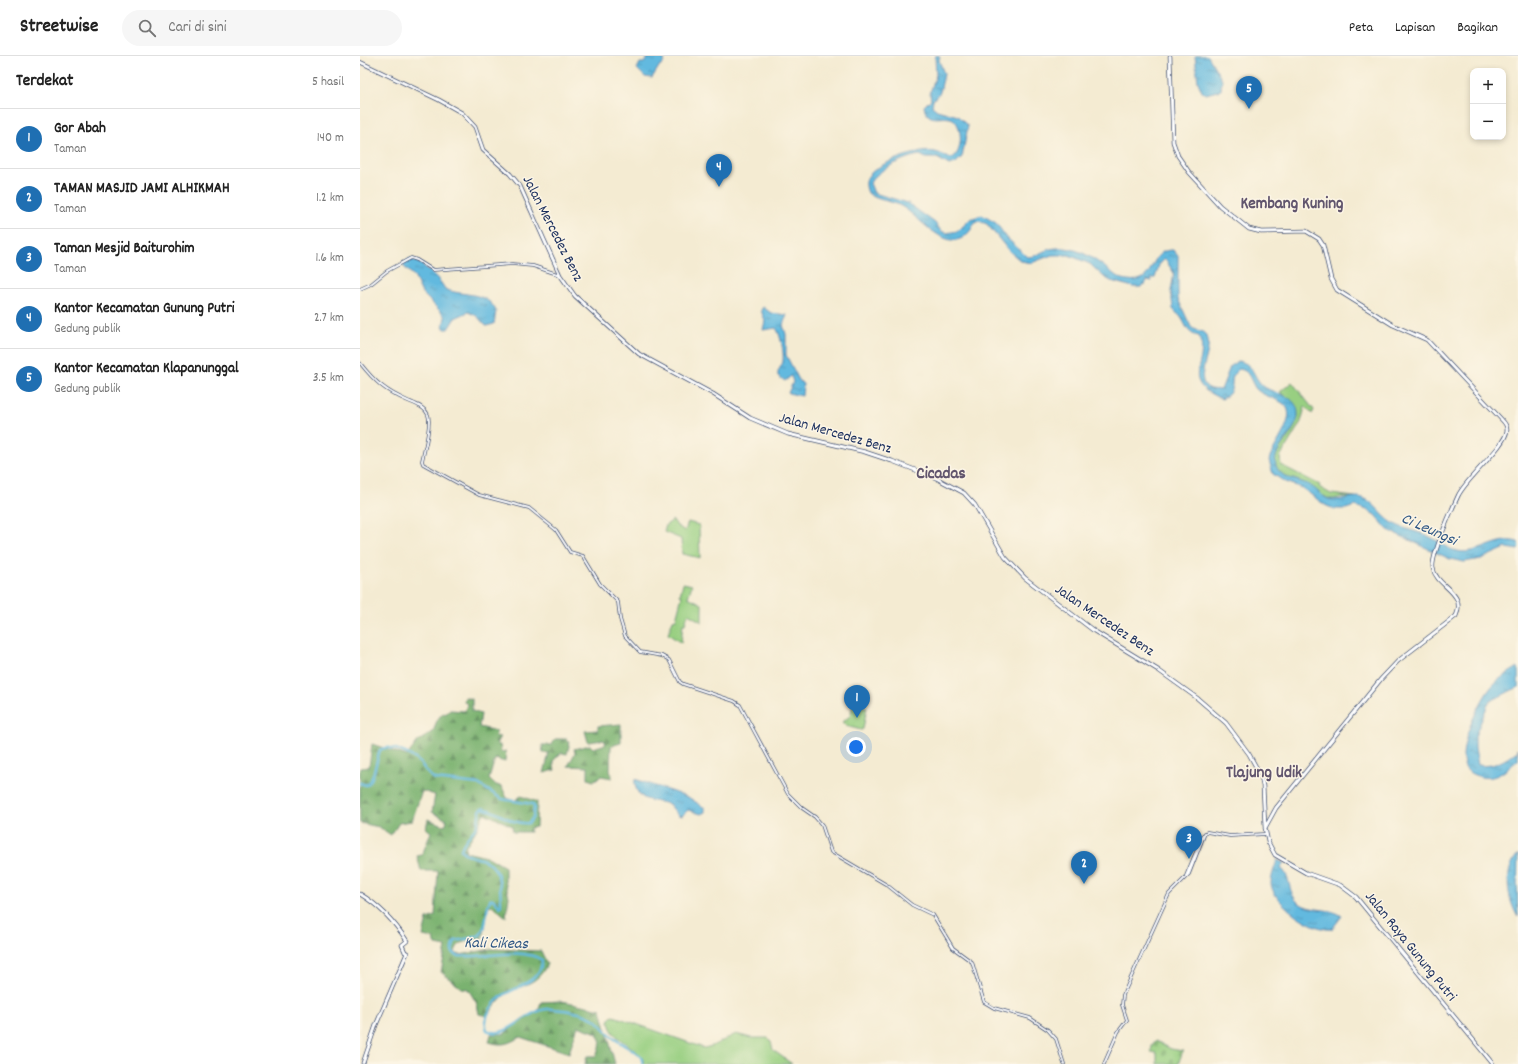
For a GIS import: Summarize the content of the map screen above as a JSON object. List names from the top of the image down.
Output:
{
  "streets": {
    "main road": ["Jalan Mercedez Benz", "Jalan Raya Gunung Putri"]
  },
  "crossings": [
    ["Jalan Mercedez Benz", "Jalan Raya Gunung Putri"]
  ],
  "districts": ["Kembang Kuning", "Cicadas", "Tlajung Udik"],
  "water": ["Ci Leungsi", "Kali Cikeas"],
  "page": {
    "header": "Streetwise",
    "search": "Cari di sini",
    "nav": ["Peta", "Lapisan", "Bagikan"],
    "heading": ["Terdekat", "5 hasil"],
    "map_buttons": ["+", "−"],
    "pins": [
      "5",
      "4",
      "1",
      "3",
      "2"
    ],
    "list": [
      {
        "mark": "1",
        "name": "Gor Abah",
        "note": "Taman",
        "value": "140 m"
      },
      {
        "mark": "2",
        "name": "TAMAN MASJID JAMI ALHIKMAH",
        "note": "Taman",
        "value": "1.2 km"
      },
      {
        "mark": "3",
        "name": "Taman Mesjid Baiturohim",
        "note": "Taman",
        "value": "1.6 km"
      },
      {
        "mark": "4",
        "name": "Kantor Kecamatan Gunung Putri",
        "note": "Gedung publik",
        "value": "2.7 km"
      },
      {
        "mark": "5",
        "name": "Kantor Kecamatan Klapanunggal",
        "note": "Gedung publik",
        "value": "3.5 km"
      }
    ]
  }
}
